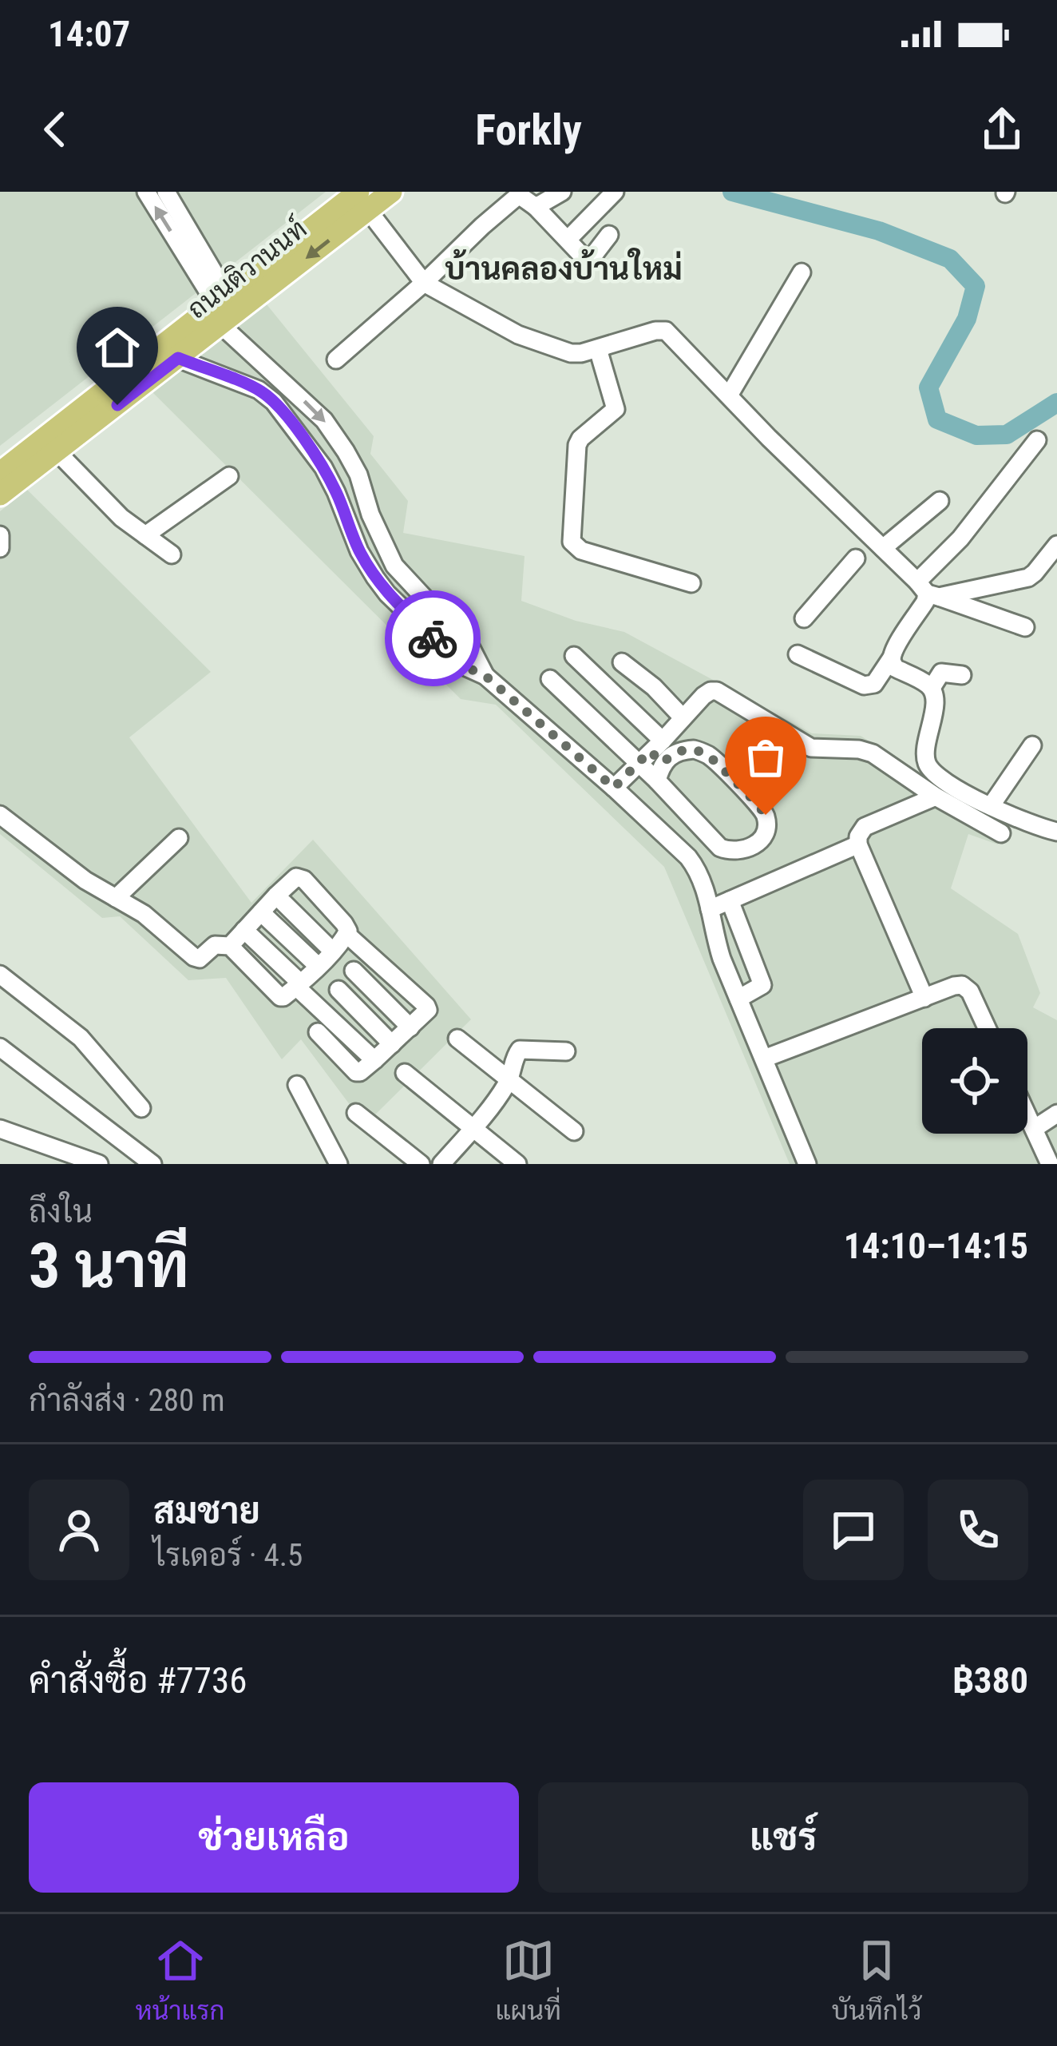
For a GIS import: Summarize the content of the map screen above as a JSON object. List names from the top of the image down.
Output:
{
  "streets": {
    "main road": ["ถนนติวานนท์"]
  },
  "districts": ["บ้านคลองบ้านใหม่"],
  "page": {
    "status": "14:07",
    "header": "Forkly",
    "heading": ["3 นาที", "ถึงใน", "14:10–14:15"],
    "panel": [
      "สมชาย",
      "ไรเดอร์ · 4.5",
      "คำสั่งซื้อ #7736",
      "฿380"
    ],
    "bar": "กำลังส่ง · 280 m",
    "buttons": ["ช่วยเหลือ", "แชร์"],
    "tabs": ["หน้าแรก", "แผนที่", "บันทึกไว้"]
  }
}
